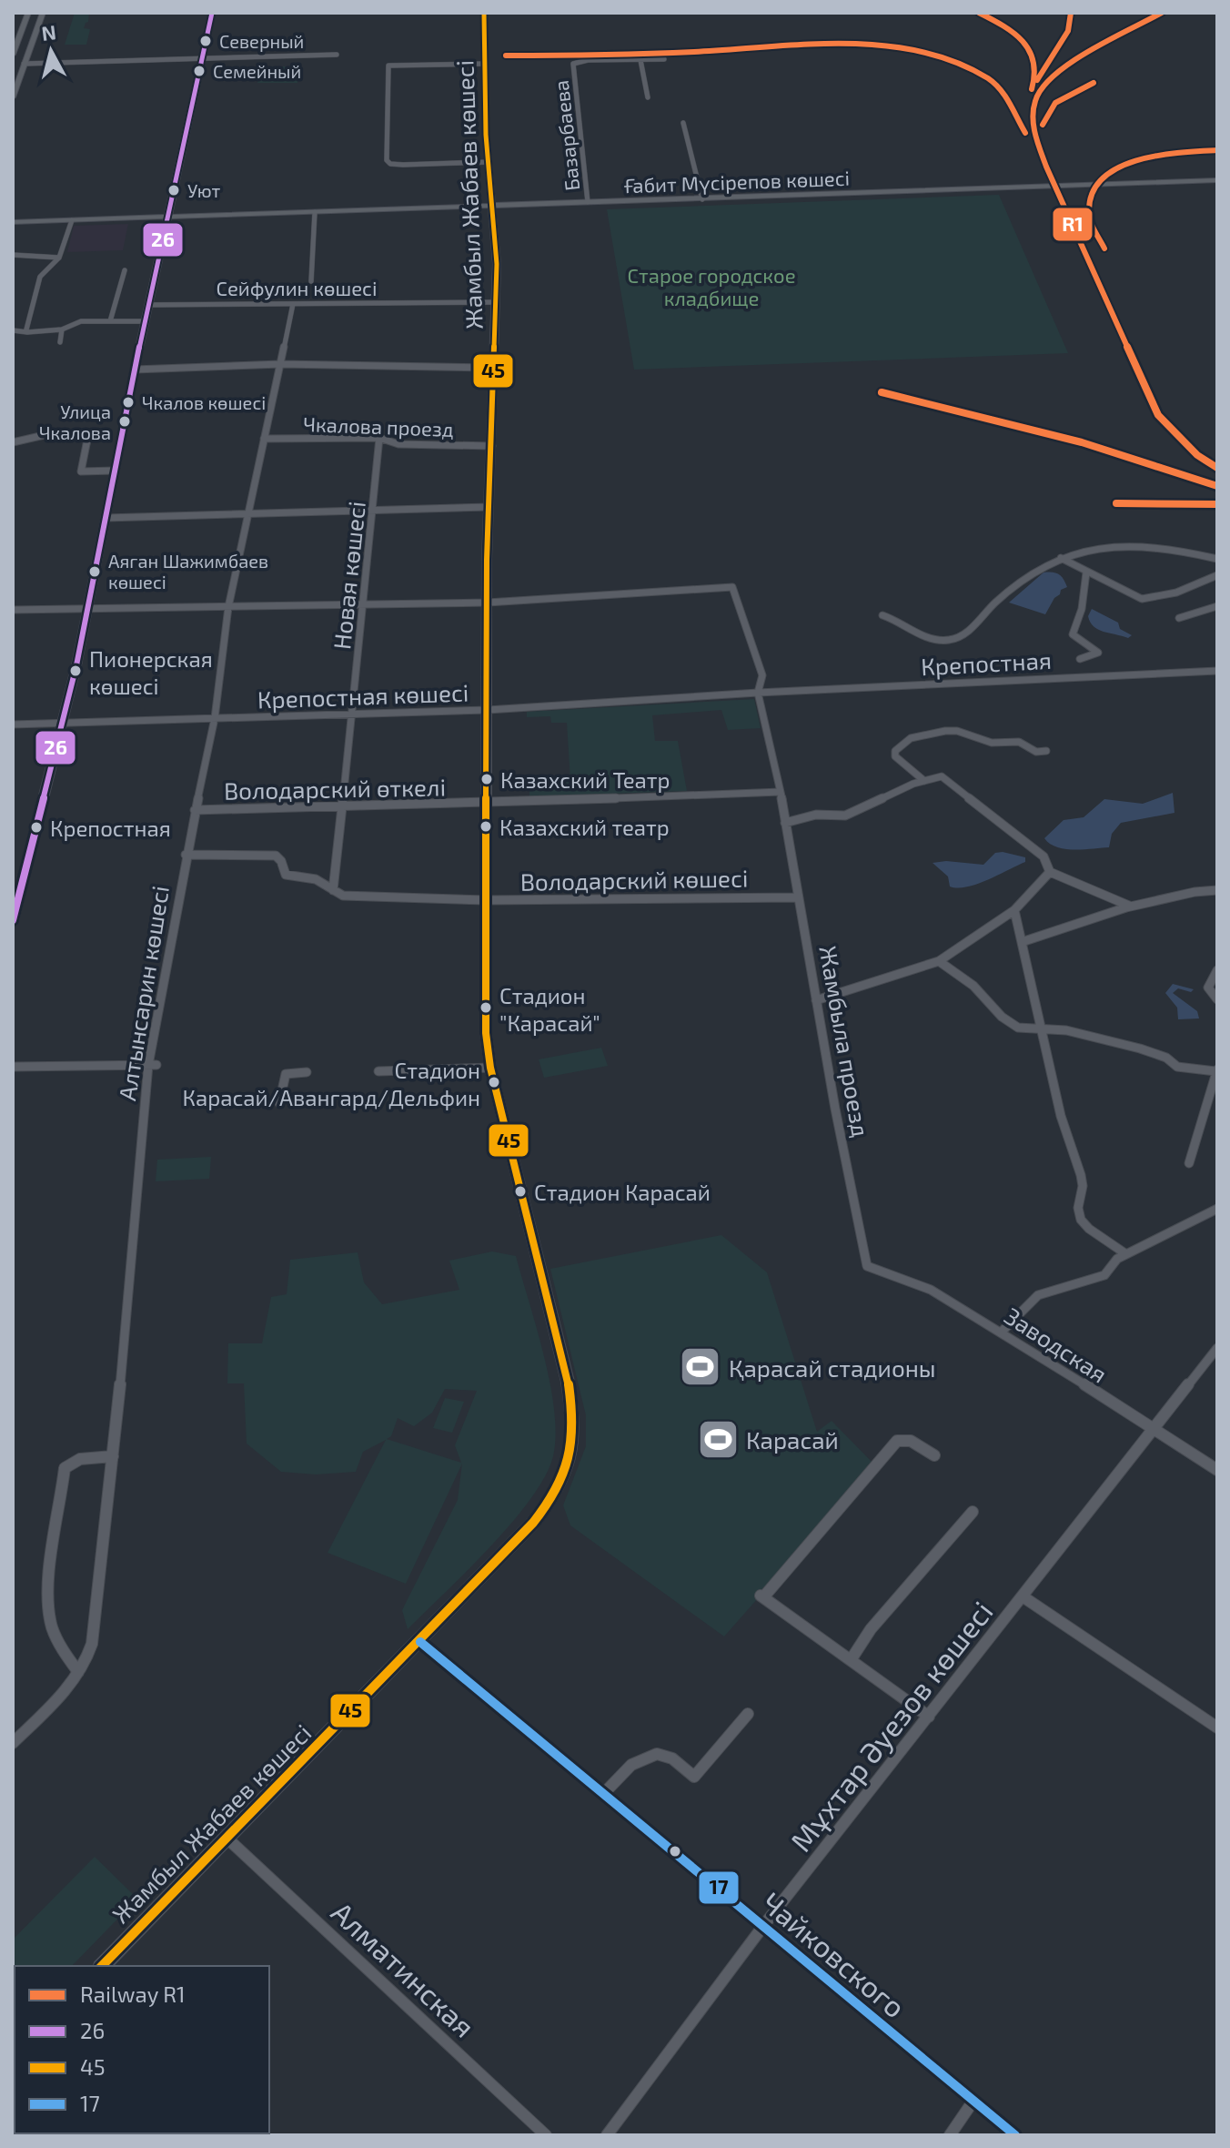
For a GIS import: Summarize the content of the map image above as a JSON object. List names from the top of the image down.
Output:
{
  "streets": {
    "main road": ["Ғабит Мүсірепов көшесі", "Жамбыл Жабаев көшесі"],
    "street": [
      "Базарбаева",
      "Сейфулин көшесі",
      "Чкалова проезд",
      "Новая көшесі",
      "Крепостная",
      "Крепостная көшесі",
      "Володарский өткелі",
      "Володарский көшесі",
      "Алтынсарин көшесі",
      "Жамбыла проезд",
      "Заводская",
      "Мұхтар Әуезов көшесі",
      "Чайковского",
      "Алматинская"
    ]
  },
  "crossings": [
    ["Базарбаева", "Ғабит Мүсірепов көшесі"],
    ["Ғабит Мүсірепов көшесі", "Жамбыл Жабаев көшесі"],
    ["Жамбыл Жабаев көшесі", "Сейфулин көшесі"],
    ["Жамбыл Жабаев көшесі", "Чкалова проезд"],
    ["Жамбыл Жабаев көшесі", "Крепостная көшесі"],
    ["Жамбыл Жабаев көшесі", "Володарский өткелі"],
    ["Жамбыл Жабаев көшесі", "Володарский көшесі"],
    ["Жамбыл Жабаев көшесі", "Жамбыла проезд"],
    ["Жамбыл Жабаев көшесі", "Чайковского"],
    ["Жамбыл Жабаев көшесі", "Алматинская"],
    ["Сейфулин көшесі", "Алтынсарин көшесі"],
    ["Чкалова проезд", "Новая көшесі"],
    ["Чкалова проезд", "Алтынсарин көшесі"],
    ["Новая көшесі", "Крепостная көшесі"],
    ["Новая көшесі", "Володарский өткелі"],
    ["Новая көшесі", "Володарский көшесі"],
    ["Крепостная", "Крепостная көшесі"],
    ["Крепостная", "Жамбыла проезд"],
    ["Крепостная көшесі", "Алтынсарин көшесі"],
    ["Крепостная көшесі", "Жамбыла проезд"],
    ["Володарский өткелі", "Алтынсарин көшесі"],
    ["Володарский өткелі", "Жамбыла проезд"],
    ["Володарский көшесі", "Алтынсарин көшесі"],
    ["Володарский көшесі", "Жамбыла проезд"],
    ["Жамбыла проезд", "Заводская"],
    ["Заводская", "Мұхтар Әуезов көшесі"],
    ["Мұхтар Әуезов көшесі", "Чайковского"]
  ],
  "parks": ["Старое городское кладбище"],
  "places": {
    "other": [
      "Северный",
      "Семейный",
      "Уют",
      "Чкалов көшесі",
      "Улица Чкалова",
      "Аяган Шажимбаев көшесі",
      "Пионерская көшесі",
      "Казахский Театр",
      "Казахский театр",
      "Крепостная",
      "Стадион \"Карасай\"",
      "Стадион Карасай/Авангард/Дельфин",
      "Стадион Карасай"
    ],
    "sports": ["Қарасай стадионы", "Карасай"]
  },
  "lines": [
    "rail line R1",
    "transit line 26",
    "transit line 45",
    "transit line 17"
  ],
  "legend": [
    "Railway R1",
    "26",
    "45",
    "17"
  ],
  "north": "top"
}
